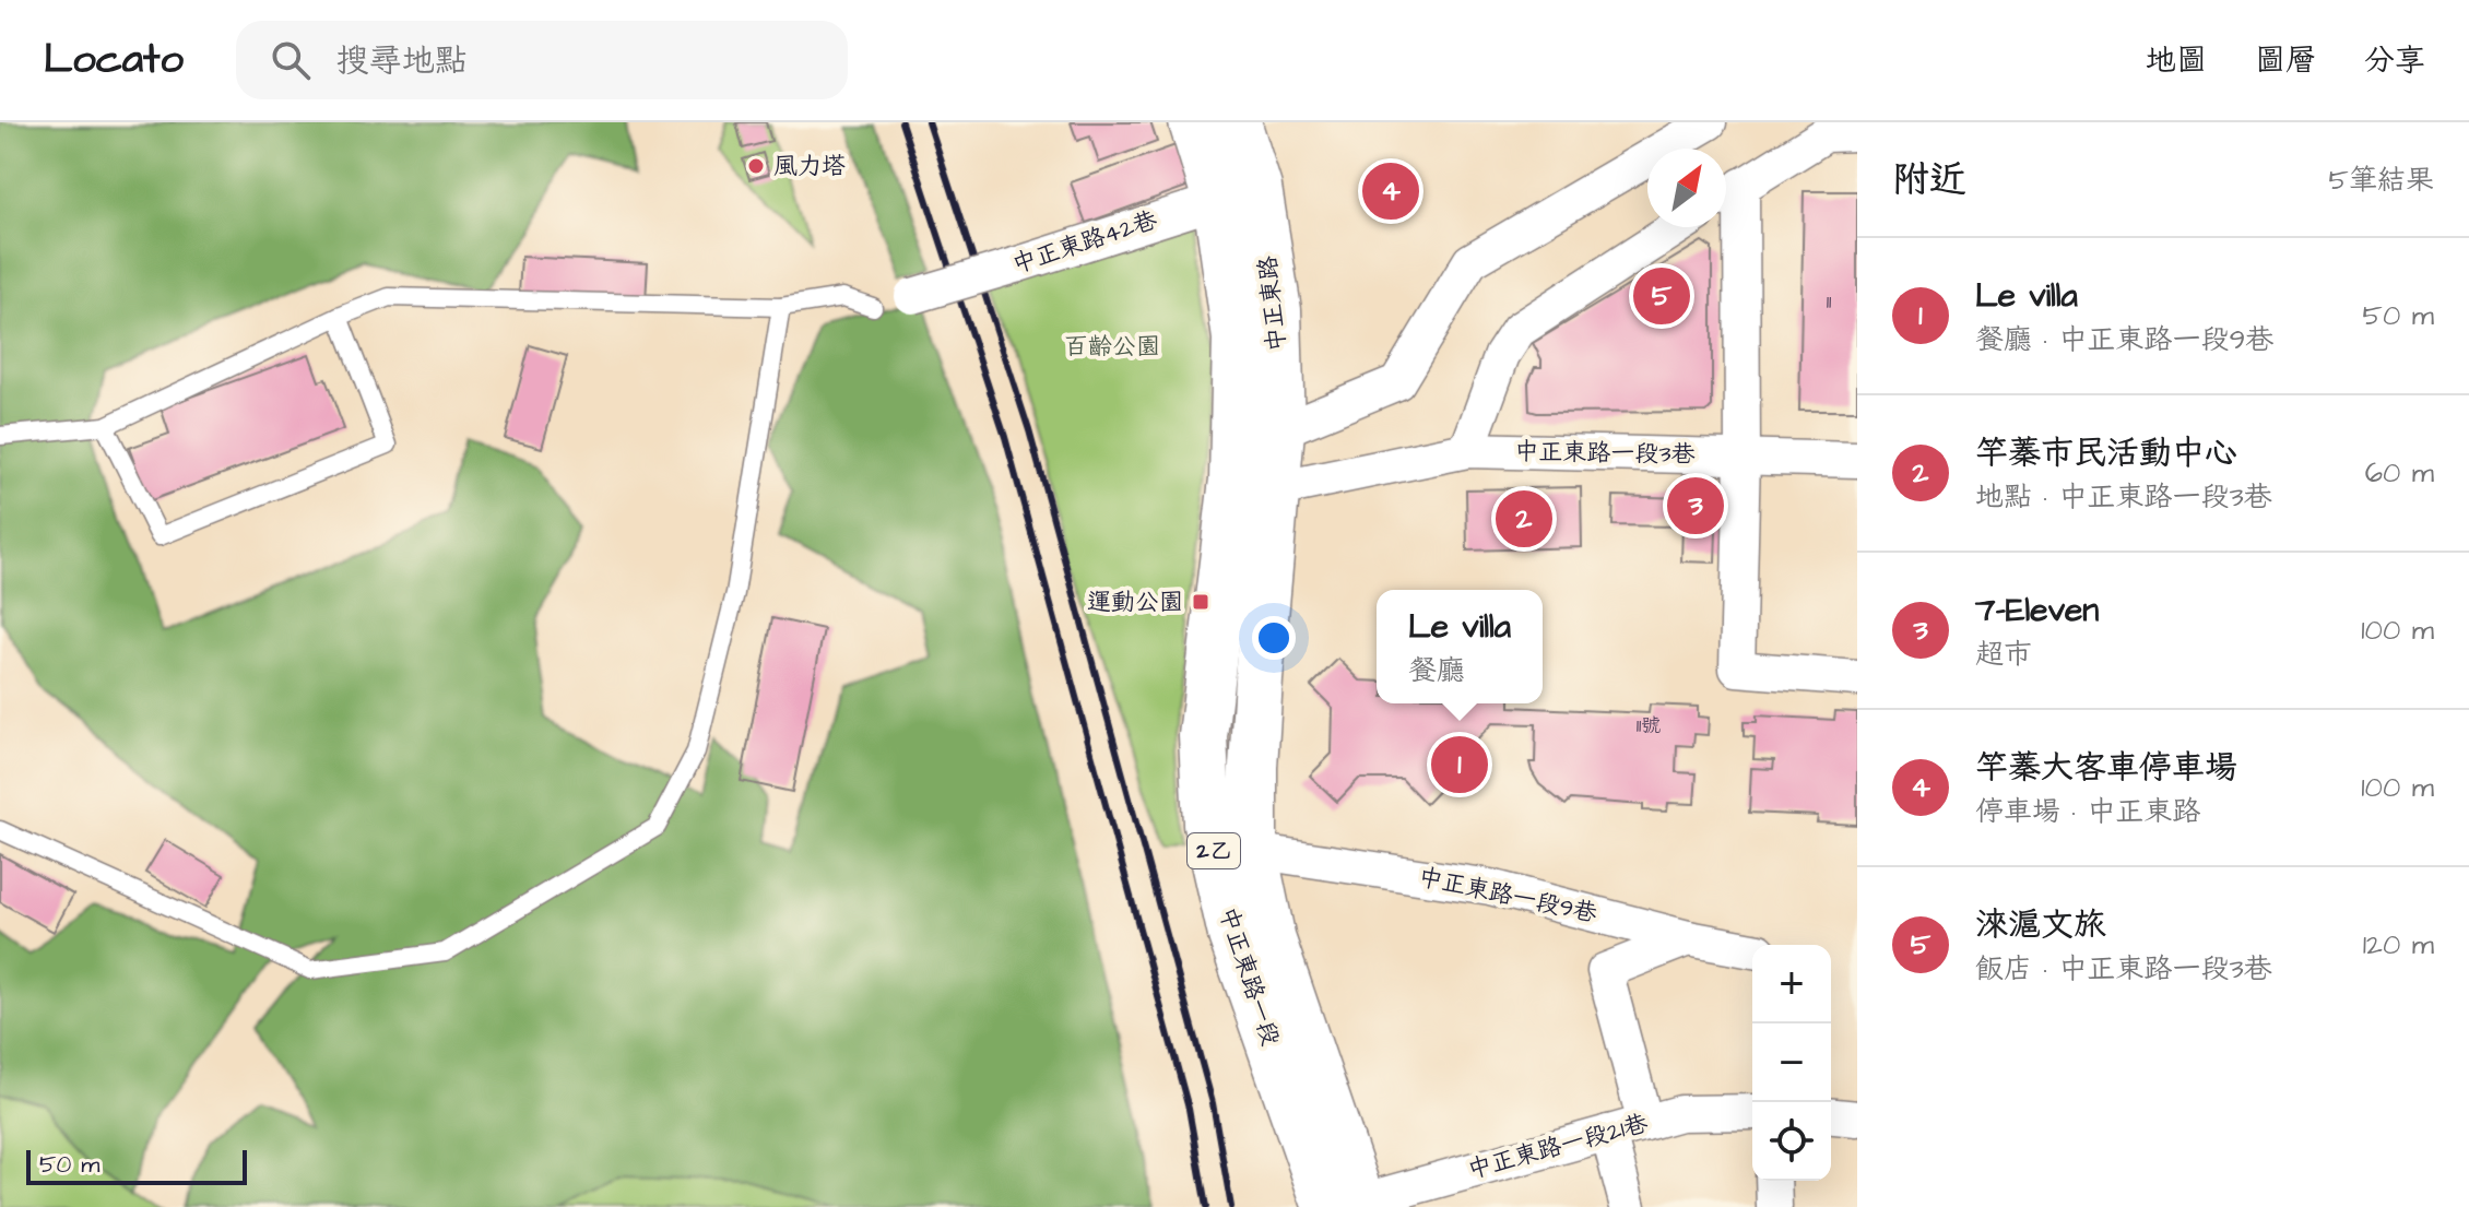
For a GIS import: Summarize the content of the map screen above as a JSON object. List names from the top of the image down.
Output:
{
  "streets": {
    "main road": ["中正東路", "2乙", "中正東路一段"],
    "street": [
      "中正東路42巷",
      "中正東路一段3巷",
      "中正東路一段9巷",
      "中正東路一段21巷"
    ]
  },
  "crossings": [
    ["中正東路42巷", "中正東路"],
    ["中正東路", "中正東路一段3巷"],
    ["中正東路", "中正東路一段"],
    ["中正東路一段3巷", "中正東路一段"],
    ["中正東路一段9巷", "中正東路一段"],
    ["中正東路一段", "中正東路一段21巷"]
  ],
  "parks": ["百齡公園"],
  "places": {
    "other": ["風力塔"],
    "transit": ["運動公園"]
  },
  "house_numbers": ["11", "11號"],
  "scale_bar": "50 m",
  "north": "top right",
  "page": {
    "header": "Locato",
    "search": "搜尋地點",
    "nav": ["地圖", "圖層", "分享"],
    "heading": ["附近", "5筆結果"],
    "pins": [
      "4",
      "5",
      "3",
      "2",
      "1"
    ],
    "list": [
      {
        "mark": "1",
        "name": "Le villa",
        "note": "餐廳 · 中正東路一段9巷",
        "value": "50 m"
      },
      {
        "mark": "2",
        "name": "竿蓁市民活動中心",
        "note": "地點 · 中正東路一段3巷",
        "value": "60 m"
      },
      {
        "mark": "3",
        "name": "7-Eleven",
        "note": "超市",
        "value": "100 m"
      },
      {
        "mark": "4",
        "name": "竿蓁大客車停車場",
        "note": "停車場 · 中正東路",
        "value": "100 m"
      },
      {
        "mark": "5",
        "name": "淶滬文旅",
        "note": "飯店 · 中正東路一段3巷",
        "value": "120 m"
      }
    ],
    "popup": ["Le villa", "餐廳"],
    "map_buttons": ["+", "−"],
    "scale": "50 m"
  }
}
